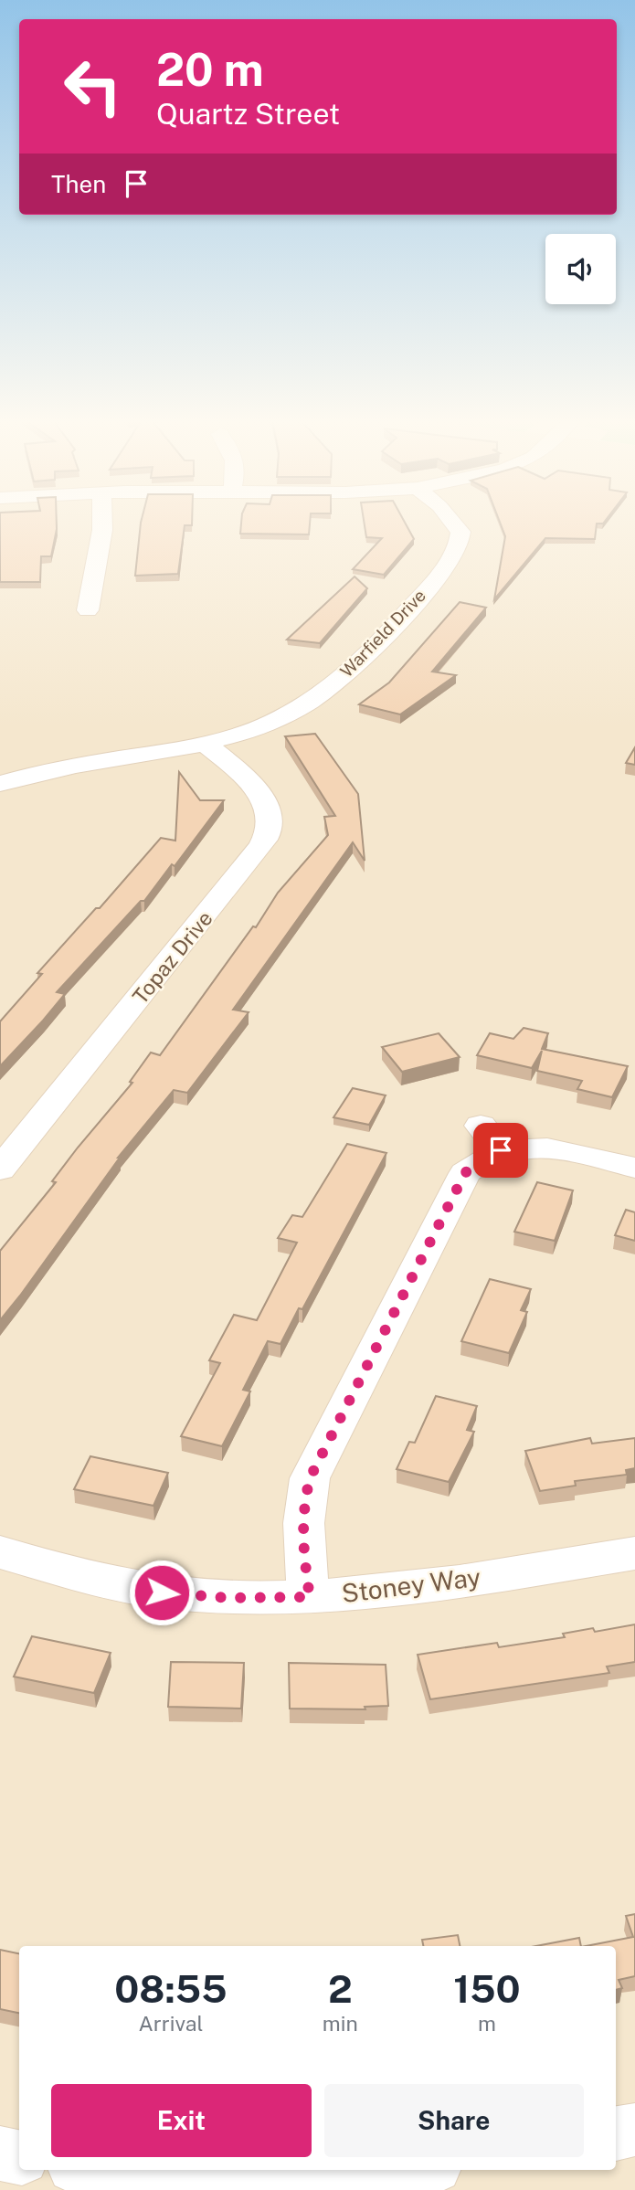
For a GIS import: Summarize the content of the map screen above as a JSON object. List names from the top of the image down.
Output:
{
  "streets": {
    "street": ["Warfield Drive", "Topaz Drive", "Stoney Way"]
  },
  "crossings": [
    ["Warfield Drive", "Topaz Drive"]
  ],
  "page": {
    "turn": ["20 m", "Quartz Street"],
    "then": "Then",
    "eta": [
      "08:55",
      "Arrival",
      "2",
      "min",
      "150",
      "m"
    ],
    "buttons": ["Exit", "Share"]
  }
}
